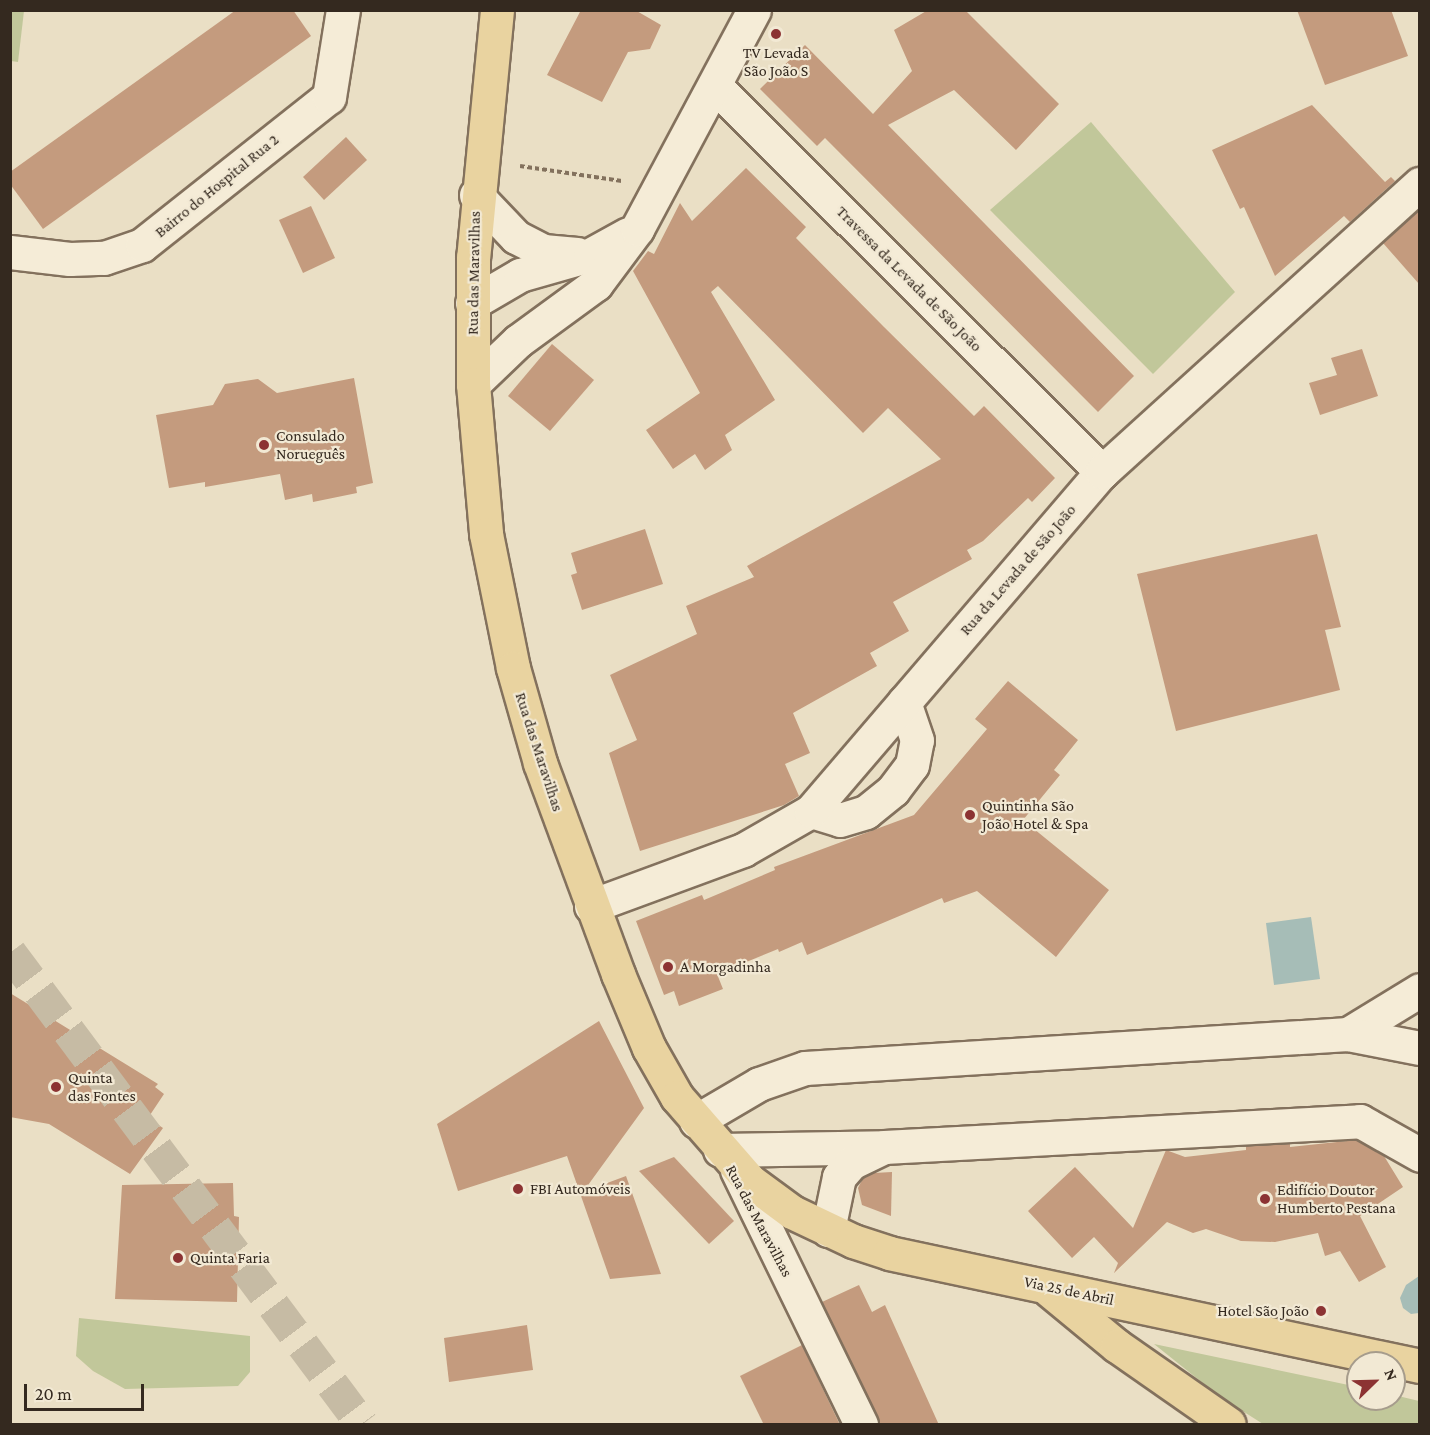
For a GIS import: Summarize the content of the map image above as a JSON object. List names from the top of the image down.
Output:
{
  "streets": {
    "main road": ["Rua das Maravilhas", "Via 25 de Abril"],
    "street": ["Bairro do Hospital Rua 2", "Travessa da Levada de São João", "Rua da Levada de São João"]
  },
  "crossings": [
    ["Rua das Maravilhas", "Rua da Levada de São João"],
    ["Rua das Maravilhas", "Via 25 de Abril"],
    ["Travessa da Levada de São João", "Rua da Levada de São João"]
  ],
  "places": [
    "TV Levada São João S",
    "Consulado Norueguês",
    "Quintinha São João Hotel & Spa",
    "A Morgadinha",
    "Quinta das Fontes",
    "FBI Automóveis",
    "Edifício Doutor Humberto Pestana",
    "Quinta Faria",
    "Hotel São João"
  ],
  "scale_bar": "20 m",
  "north": "top right"
}
